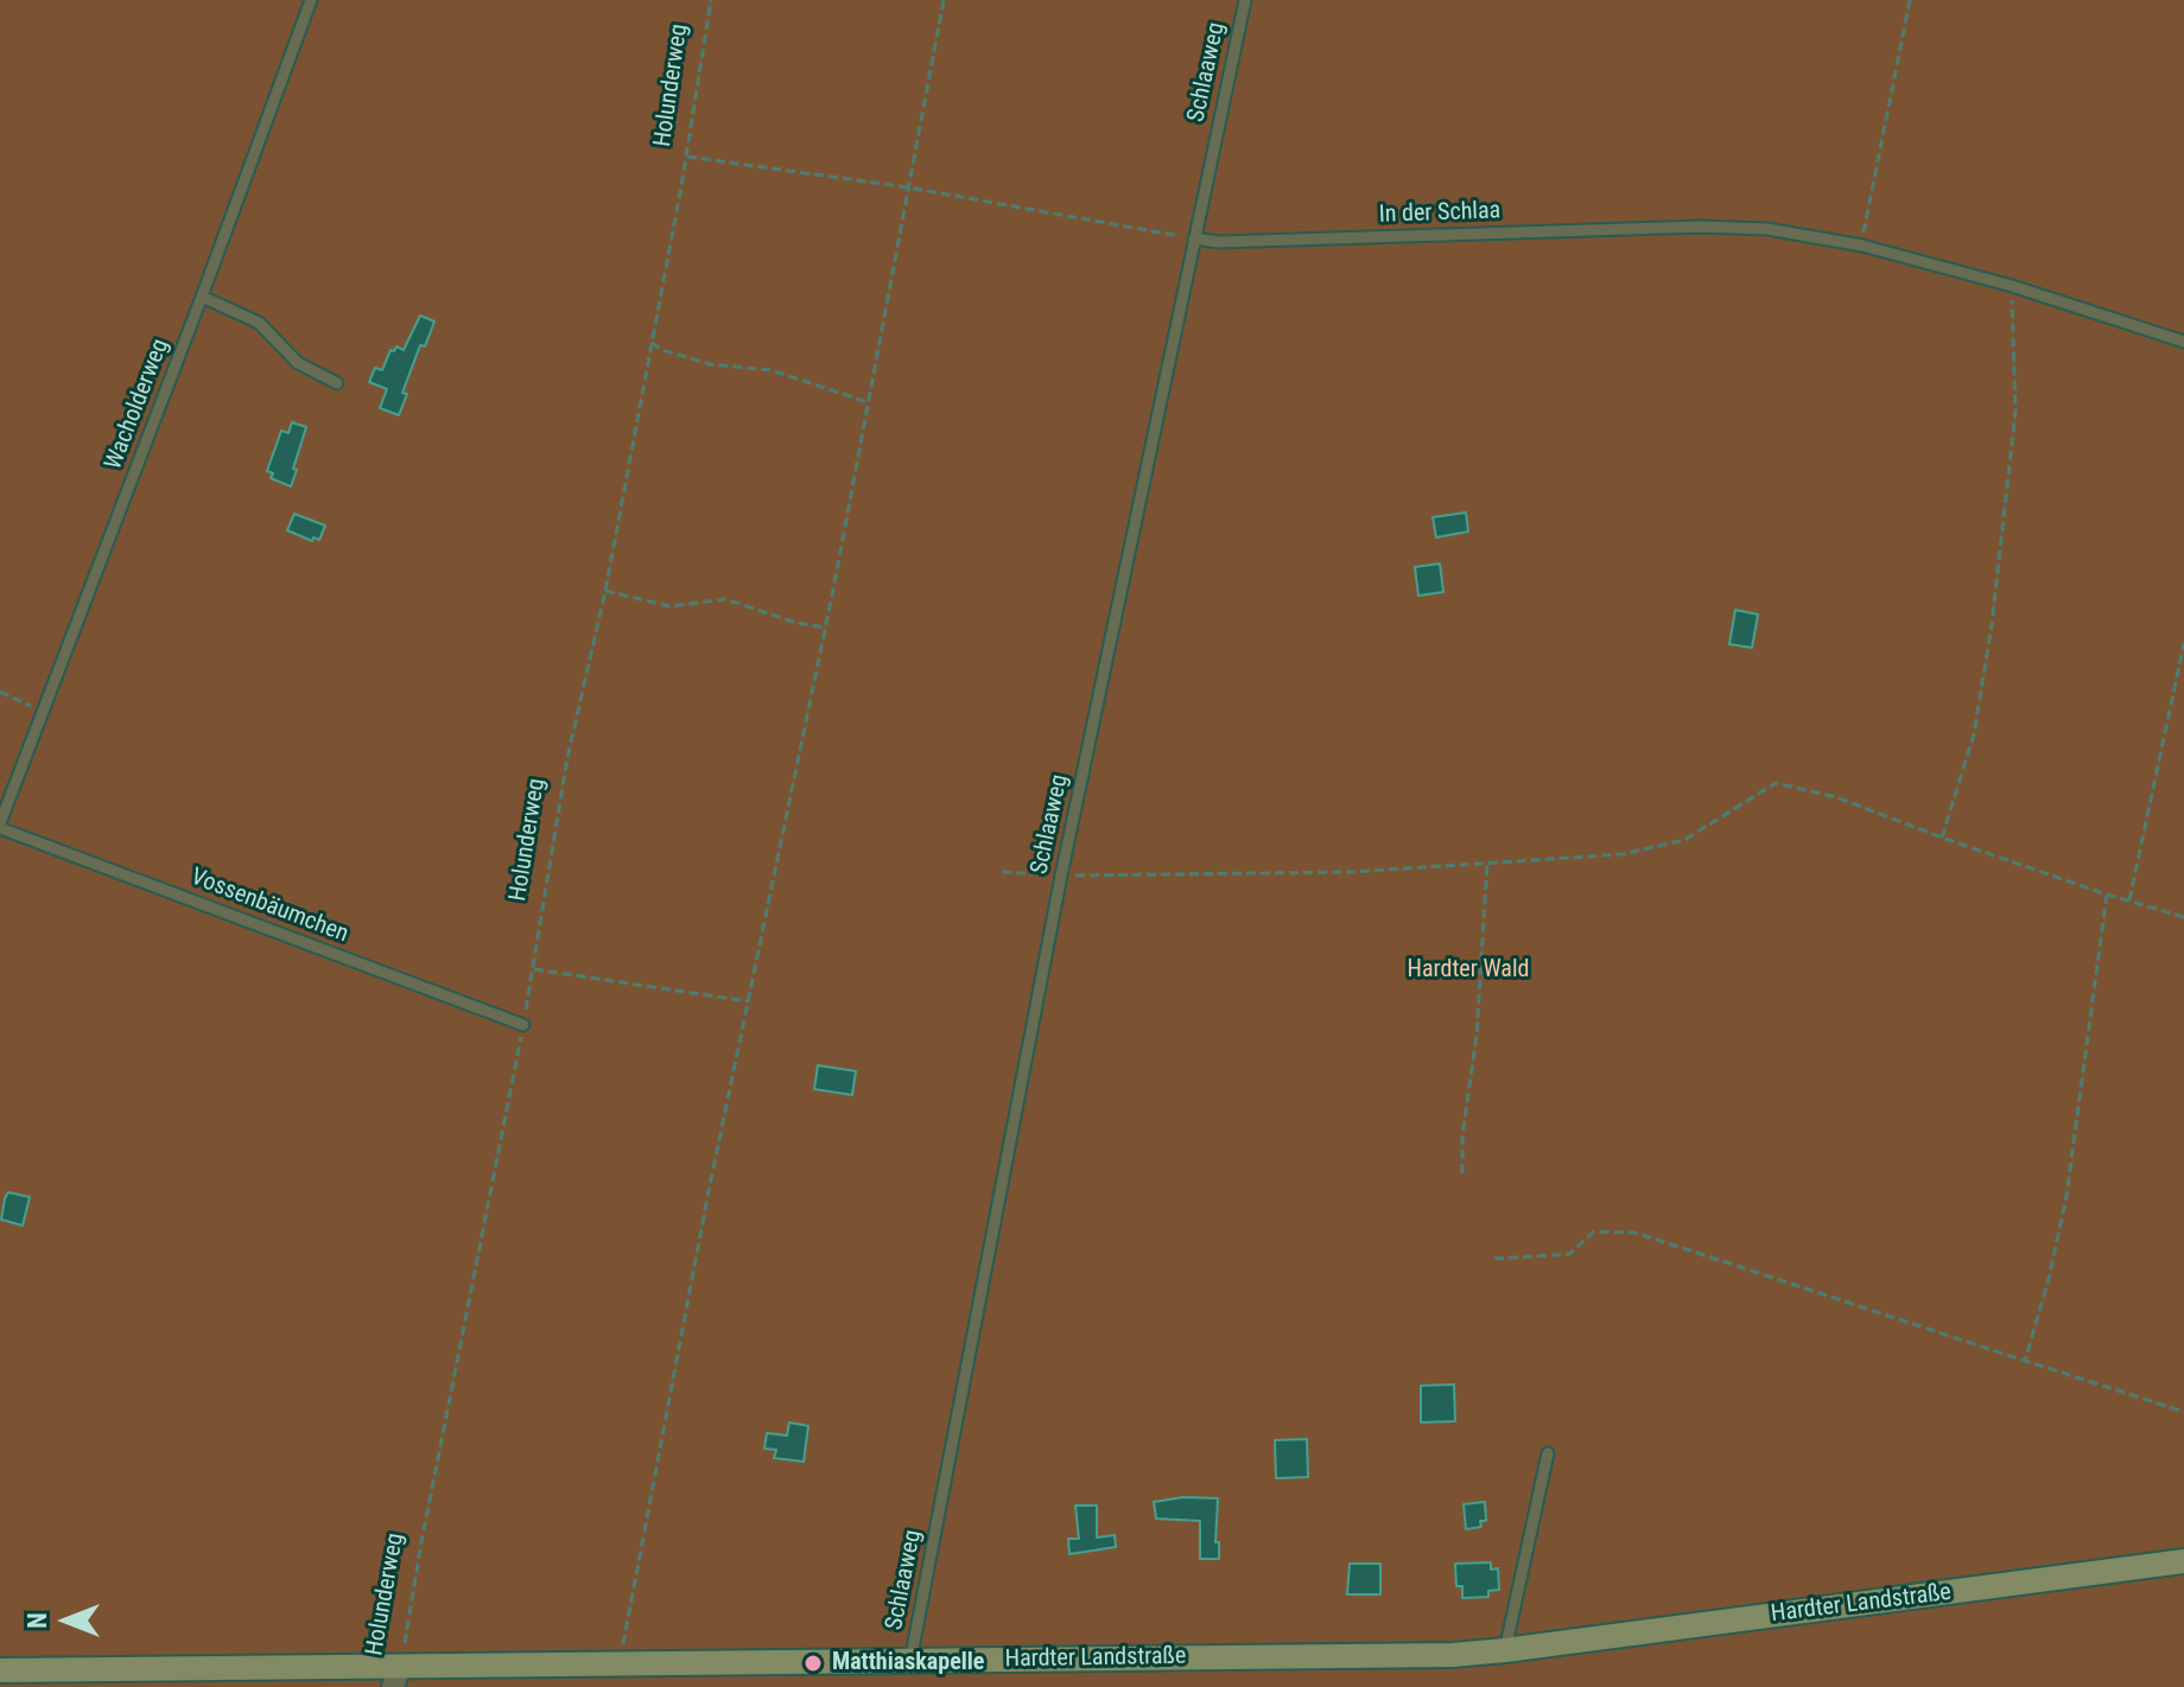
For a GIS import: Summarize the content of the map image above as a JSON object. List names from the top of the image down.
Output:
{
  "streets": {
    "main road": ["Hardter Landstraße"],
    "lane": [
      "Schlaaweg",
      "In der Schlaa",
      "Wacholderweg",
      "Vossenbäumchen"
    ],
    "path": ["Holunderweg"]
  },
  "crossings": [
    ["Schlaaweg", "In der Schlaa"],
    ["Schlaaweg", "Hardter Landstraße"],
    ["Holunderweg", "Vossenbäumchen"],
    ["Holunderweg", "Hardter Landstraße"],
    ["Wacholderweg", "Vossenbäumchen"]
  ],
  "parks": ["Hardter Wald"],
  "places": ["Matthiaskapelle"],
  "north": "left"
}
